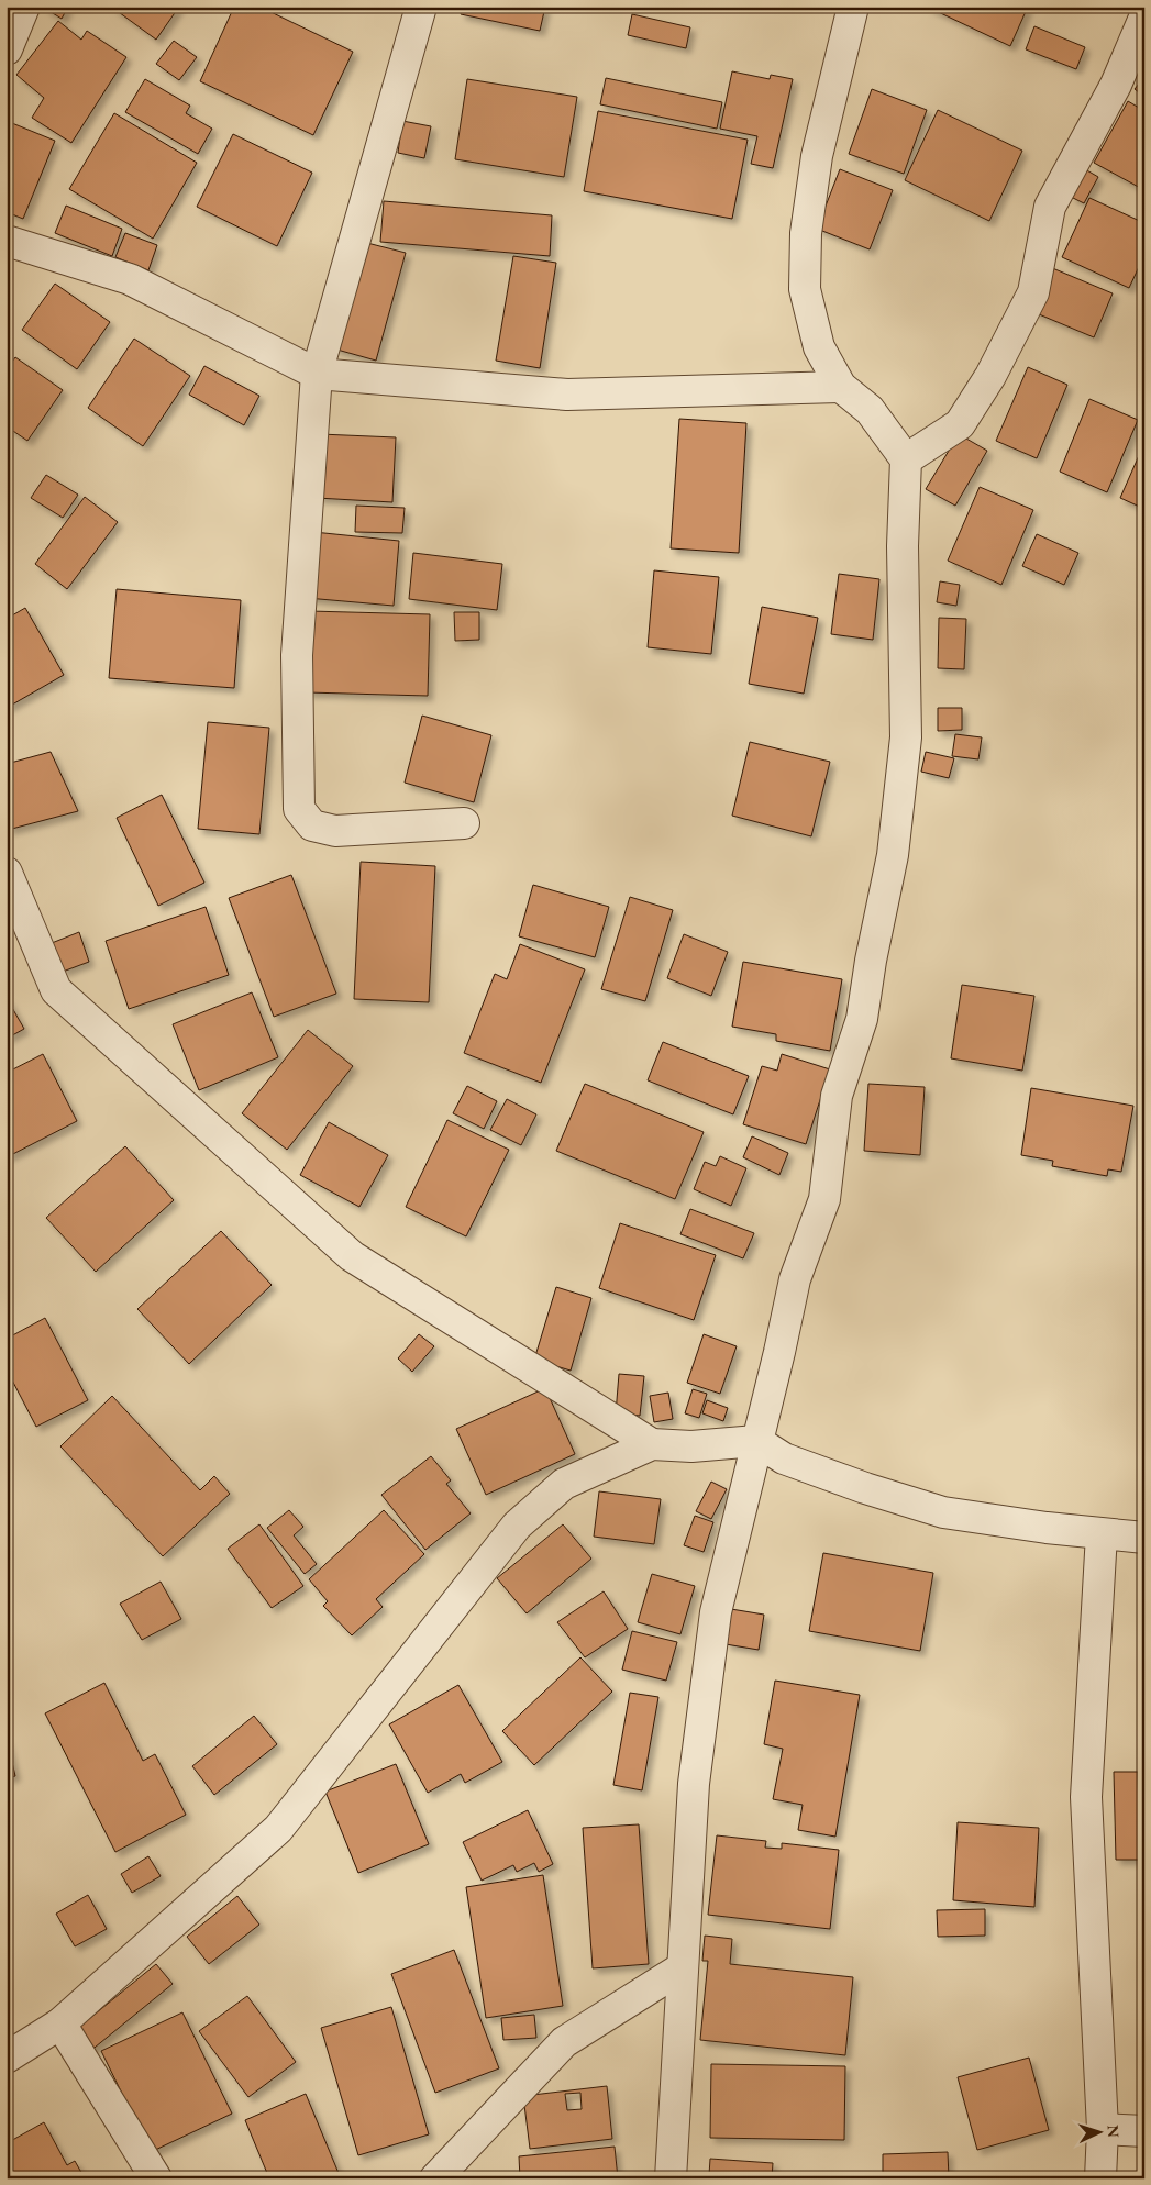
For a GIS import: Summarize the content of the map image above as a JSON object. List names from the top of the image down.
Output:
{
  "north": "right"
}
